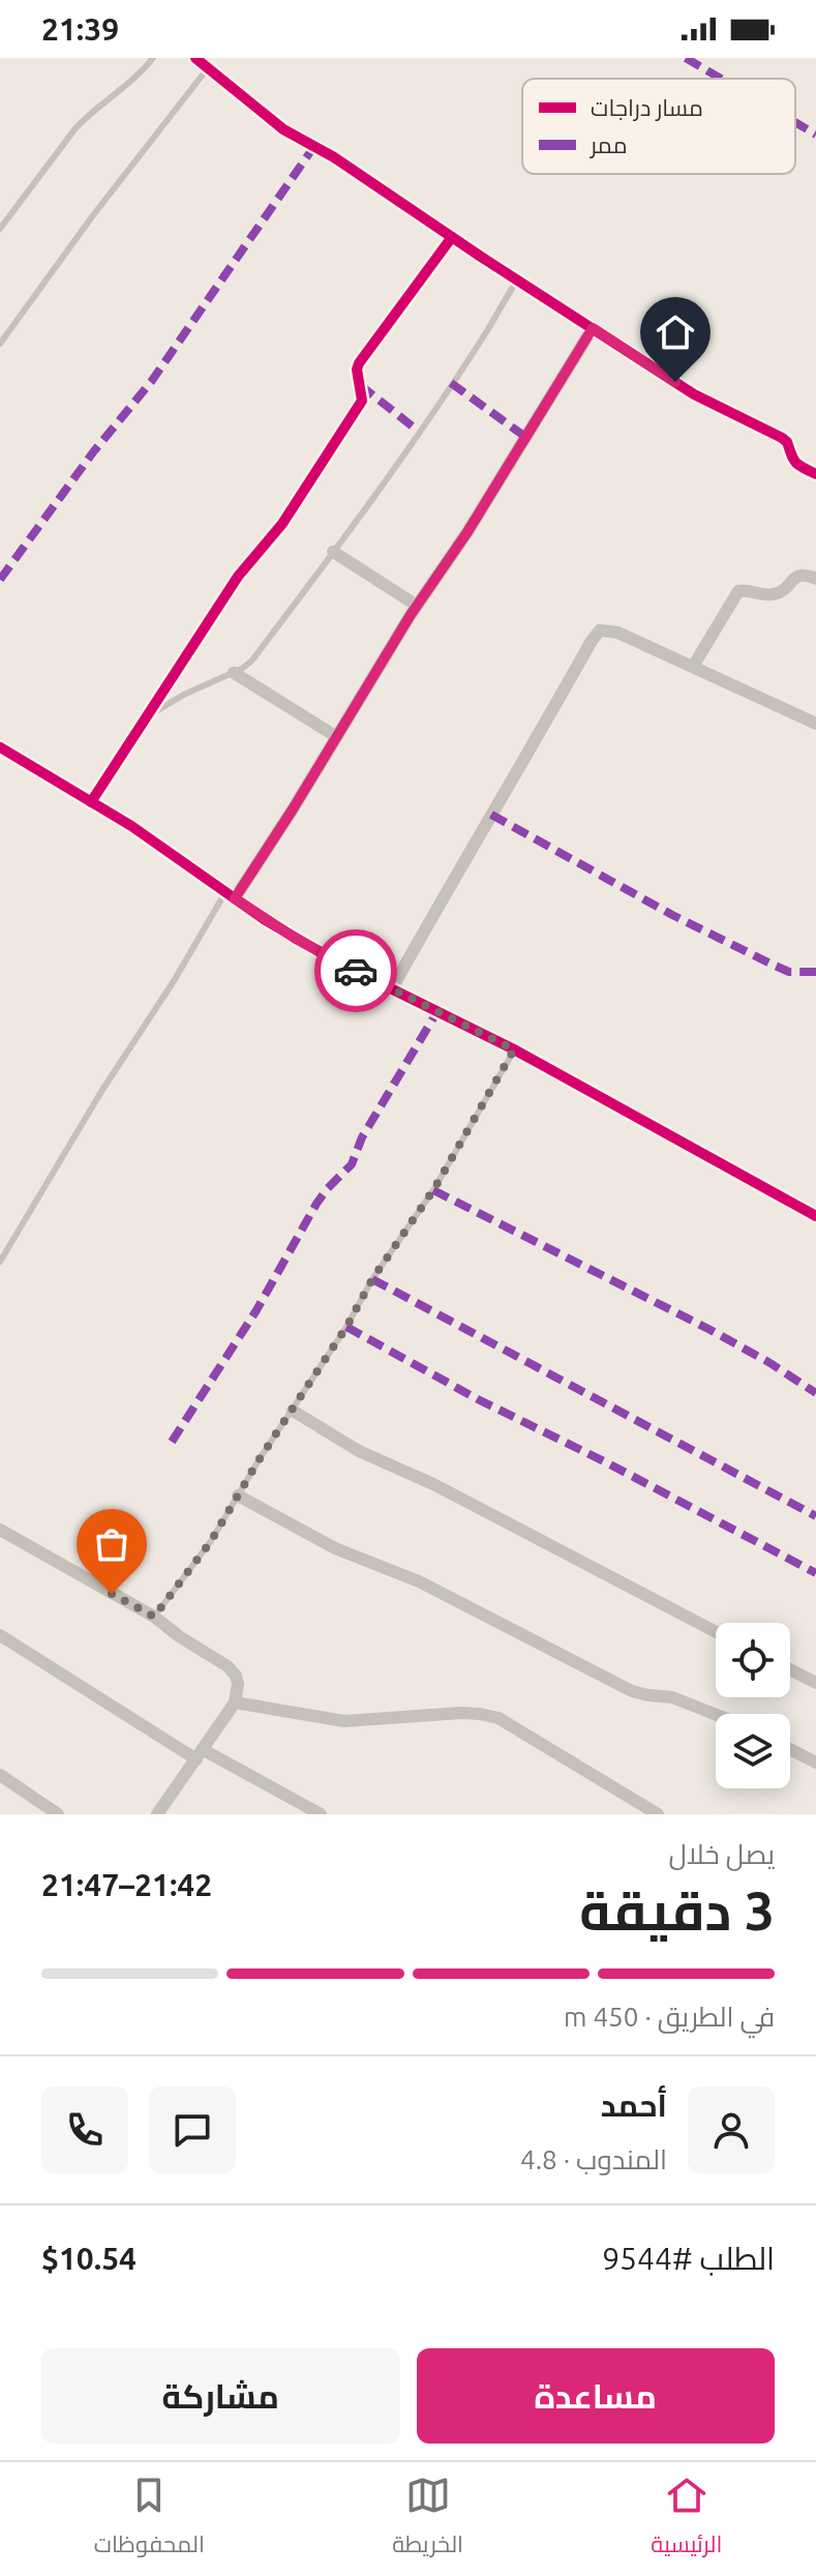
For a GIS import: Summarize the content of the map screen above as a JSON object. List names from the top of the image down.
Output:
{
  "legend": ["مسار دراجات", "ممر"],
  "page": {
    "status": "21:39",
    "heading": ["3 دقيقة", "يصل خلال", "21:42–21:47"],
    "panel": [
      "أحمد",
      "المندوب · 4.8",
      "الطلب #9544",
      "$10.54"
    ],
    "bar": "في الطريق · 450 m",
    "buttons": ["مساعدة", "مشاركة"],
    "tabs": ["الرئيسية", "الخريطة", "المحفوظات"]
  }
}
